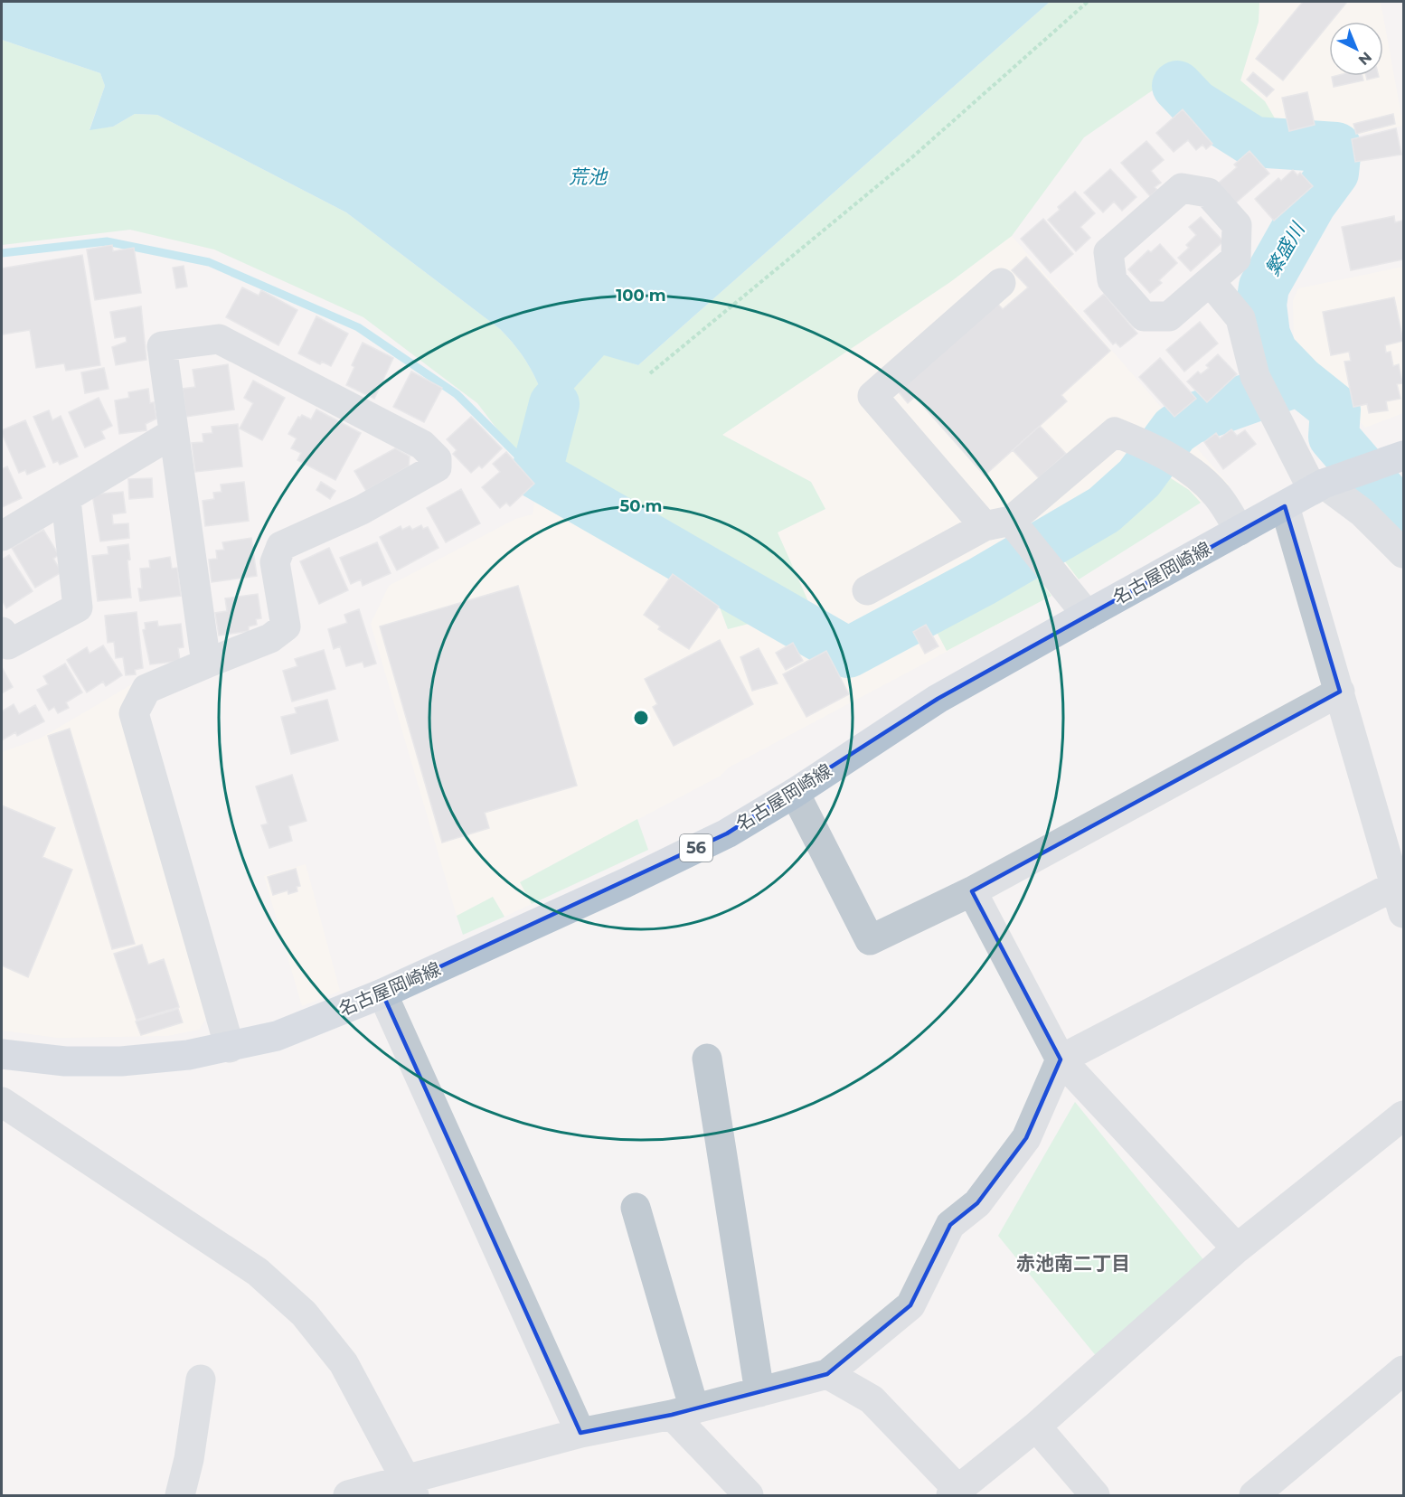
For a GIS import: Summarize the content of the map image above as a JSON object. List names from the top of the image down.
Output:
{
  "streets": {
    "main road": ["名古屋岡崎線", "56"]
  },
  "districts": ["赤池南二丁目"],
  "water": ["荒池", "繁盛川"],
  "north": "bottom right",
  "rings": ["100 m", "50 m"]
}
